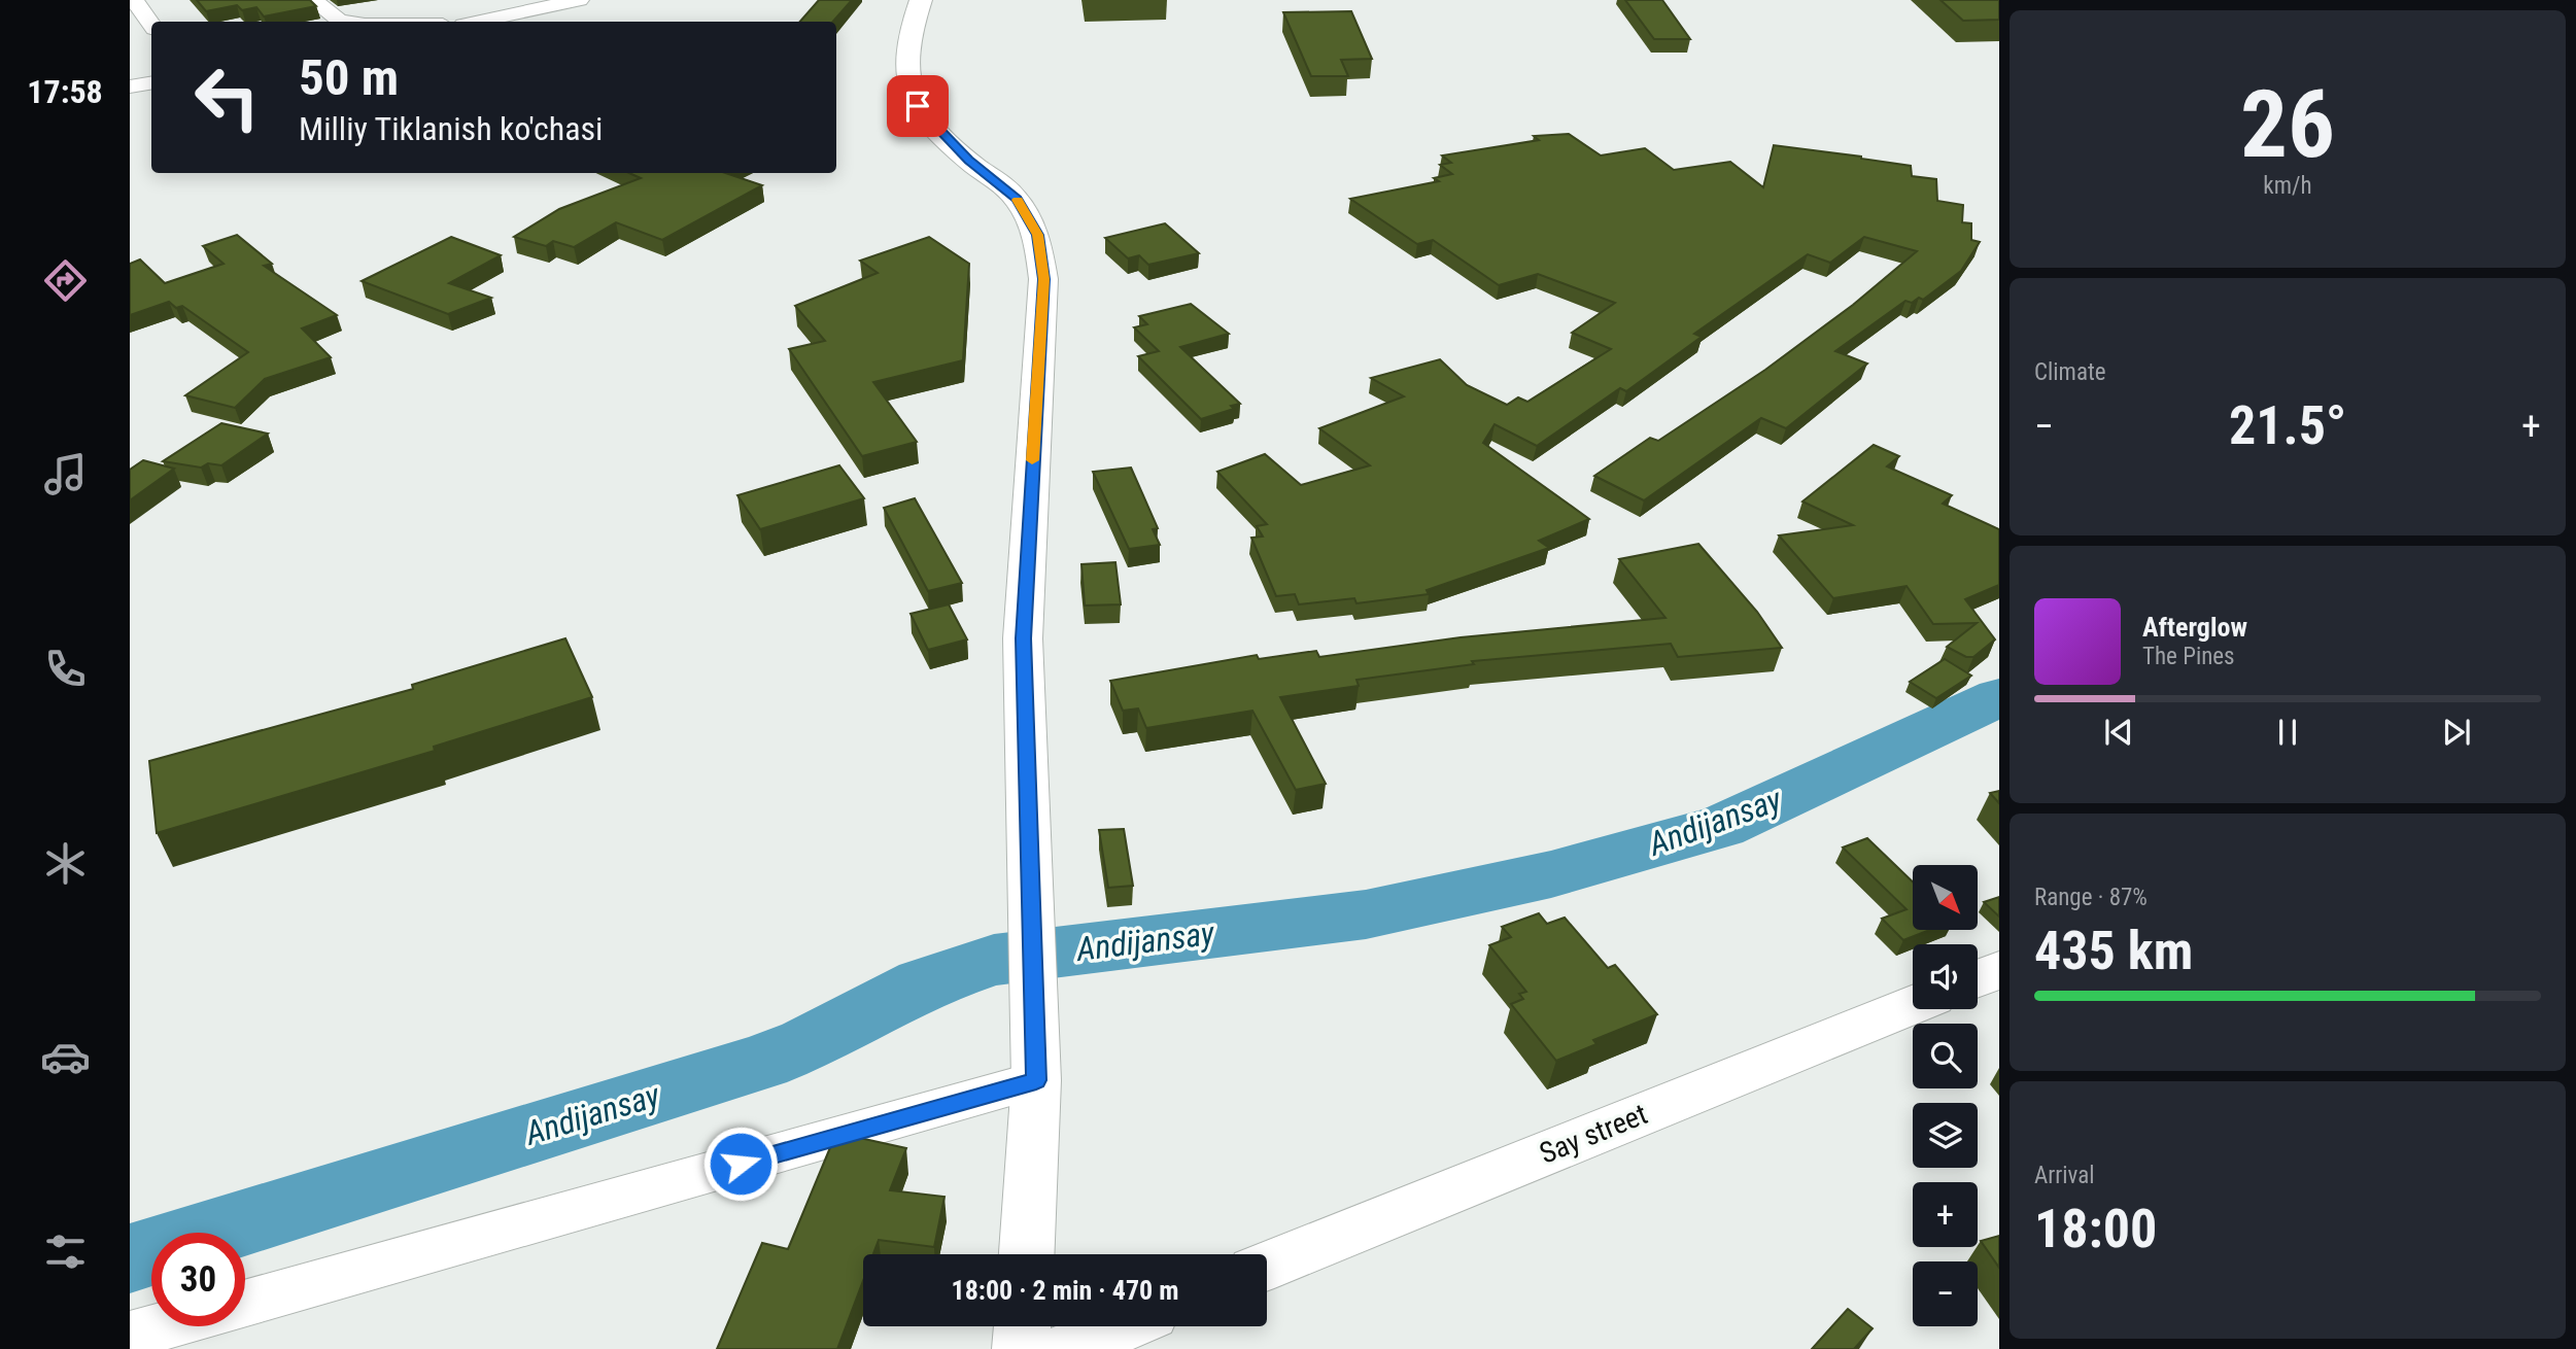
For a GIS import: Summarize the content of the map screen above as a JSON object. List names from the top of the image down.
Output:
{
  "streets": {
    "main road": ["Say street"]
  },
  "water": ["Andijansay"],
  "north": "bottom right",
  "page": {
    "tabs": "17:58",
    "tile": [
      ["26", "km/h"],
      "Climate",
      ["Range · 87%", "435 km"],
      ["Arrival", "18:00"]
    ],
    "turn": ["50 m", "Milliy Tiklanish ko'chasi"],
    "heat": ["−", "21.5°", "+"],
    "song": ["Afterglow", "The Pines"],
    "map_buttons": ["+", "−"],
    "limit": "30",
    "trip": "18:00 · 2 min · 470 m"
  }
}
